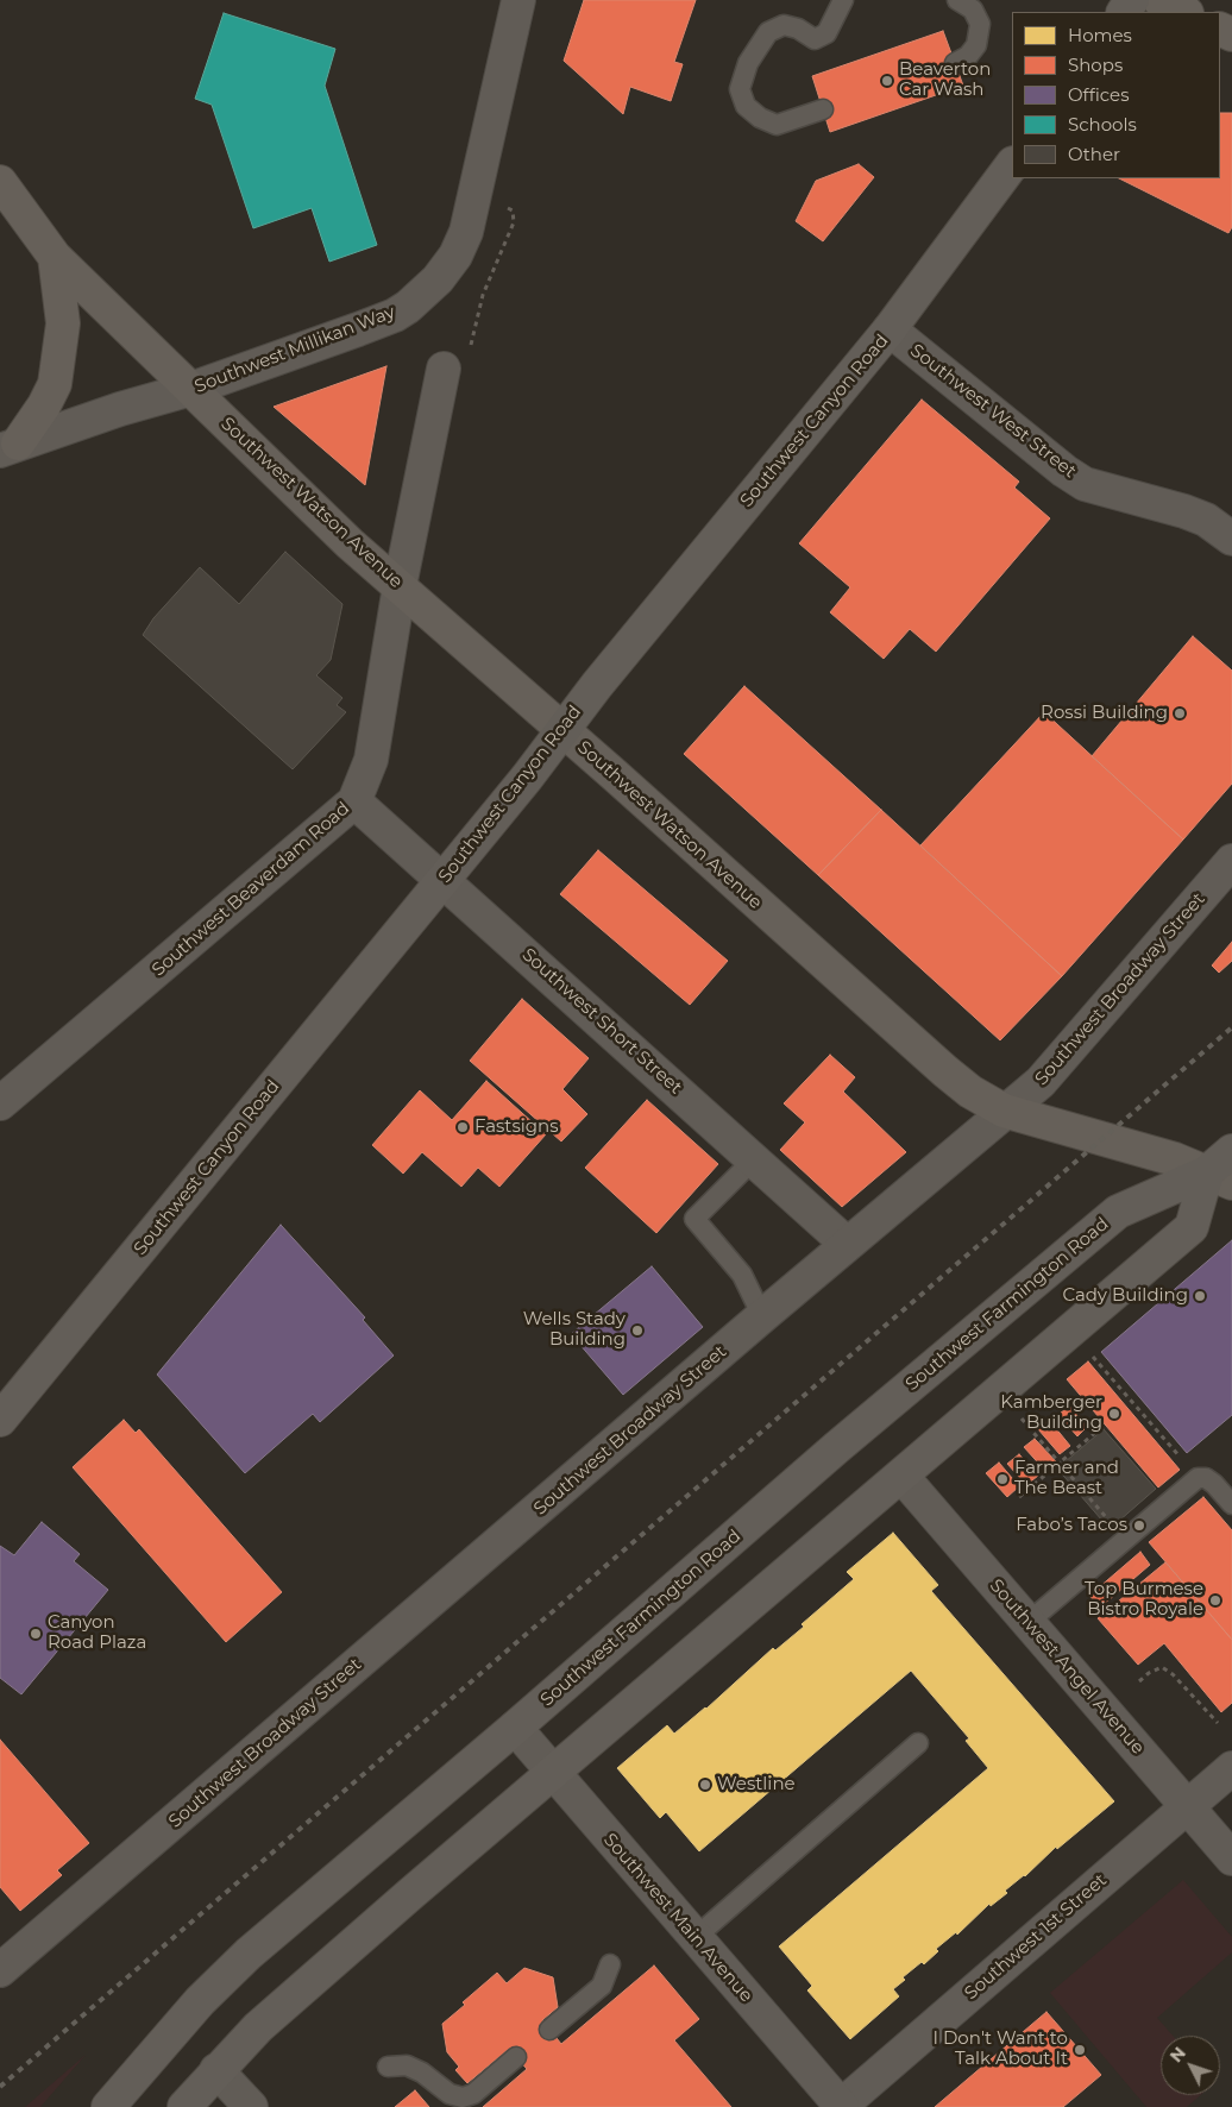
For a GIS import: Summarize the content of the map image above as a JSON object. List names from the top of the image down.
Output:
{
  "streets": {
    "main road": ["Southwest Canyon Road", "Southwest Watson Avenue", "Southwest Farmington Road"],
    "street": [
      "Southwest Millikan Way",
      "Southwest West Street",
      "Southwest Beaverdam Road",
      "Southwest Broadway Street",
      "Southwest Short Street",
      "Southwest Angel Avenue",
      "Southwest Main Avenue",
      "Southwest 1st Street"
    ]
  },
  "crossings": [
    ["Southwest Millikan Way", "Southwest Watson Avenue"],
    ["Southwest West Street", "Southwest Canyon Road"],
    ["Southwest Canyon Road", "Southwest Watson Avenue"],
    ["Southwest Canyon Road", "Southwest Short Street"],
    ["Southwest Watson Avenue", "Southwest Beaverdam Road"],
    ["Southwest Watson Avenue", "Southwest Broadway Street"],
    ["Southwest Watson Avenue", "Southwest Farmington Road"],
    ["Southwest Beaverdam Road", "Southwest Short Street"],
    ["Southwest Broadway Street", "Southwest Short Street"],
    ["Southwest Farmington Road", "Southwest Main Avenue"],
    ["Southwest Angel Avenue", "Southwest 1st Street"],
    ["Southwest Main Avenue", "Southwest 1st Street"]
  ],
  "places": [
    "Beaverton Car Wash",
    "Rossi Building",
    "Fastsigns",
    "Cady Building",
    "Wells Stady Building",
    "Kamberger Building",
    "Farmer and The Beast",
    "Fabo’s Tacos",
    "Top Burmese Bistro Royale",
    "Canyon Road Plaza",
    "Westline",
    "I Don't Want to Talk About It"
  ],
  "legend": [
    "Homes",
    "Shops",
    "Offices",
    "Schools",
    "Other"
  ],
  "north": "top left"
}
